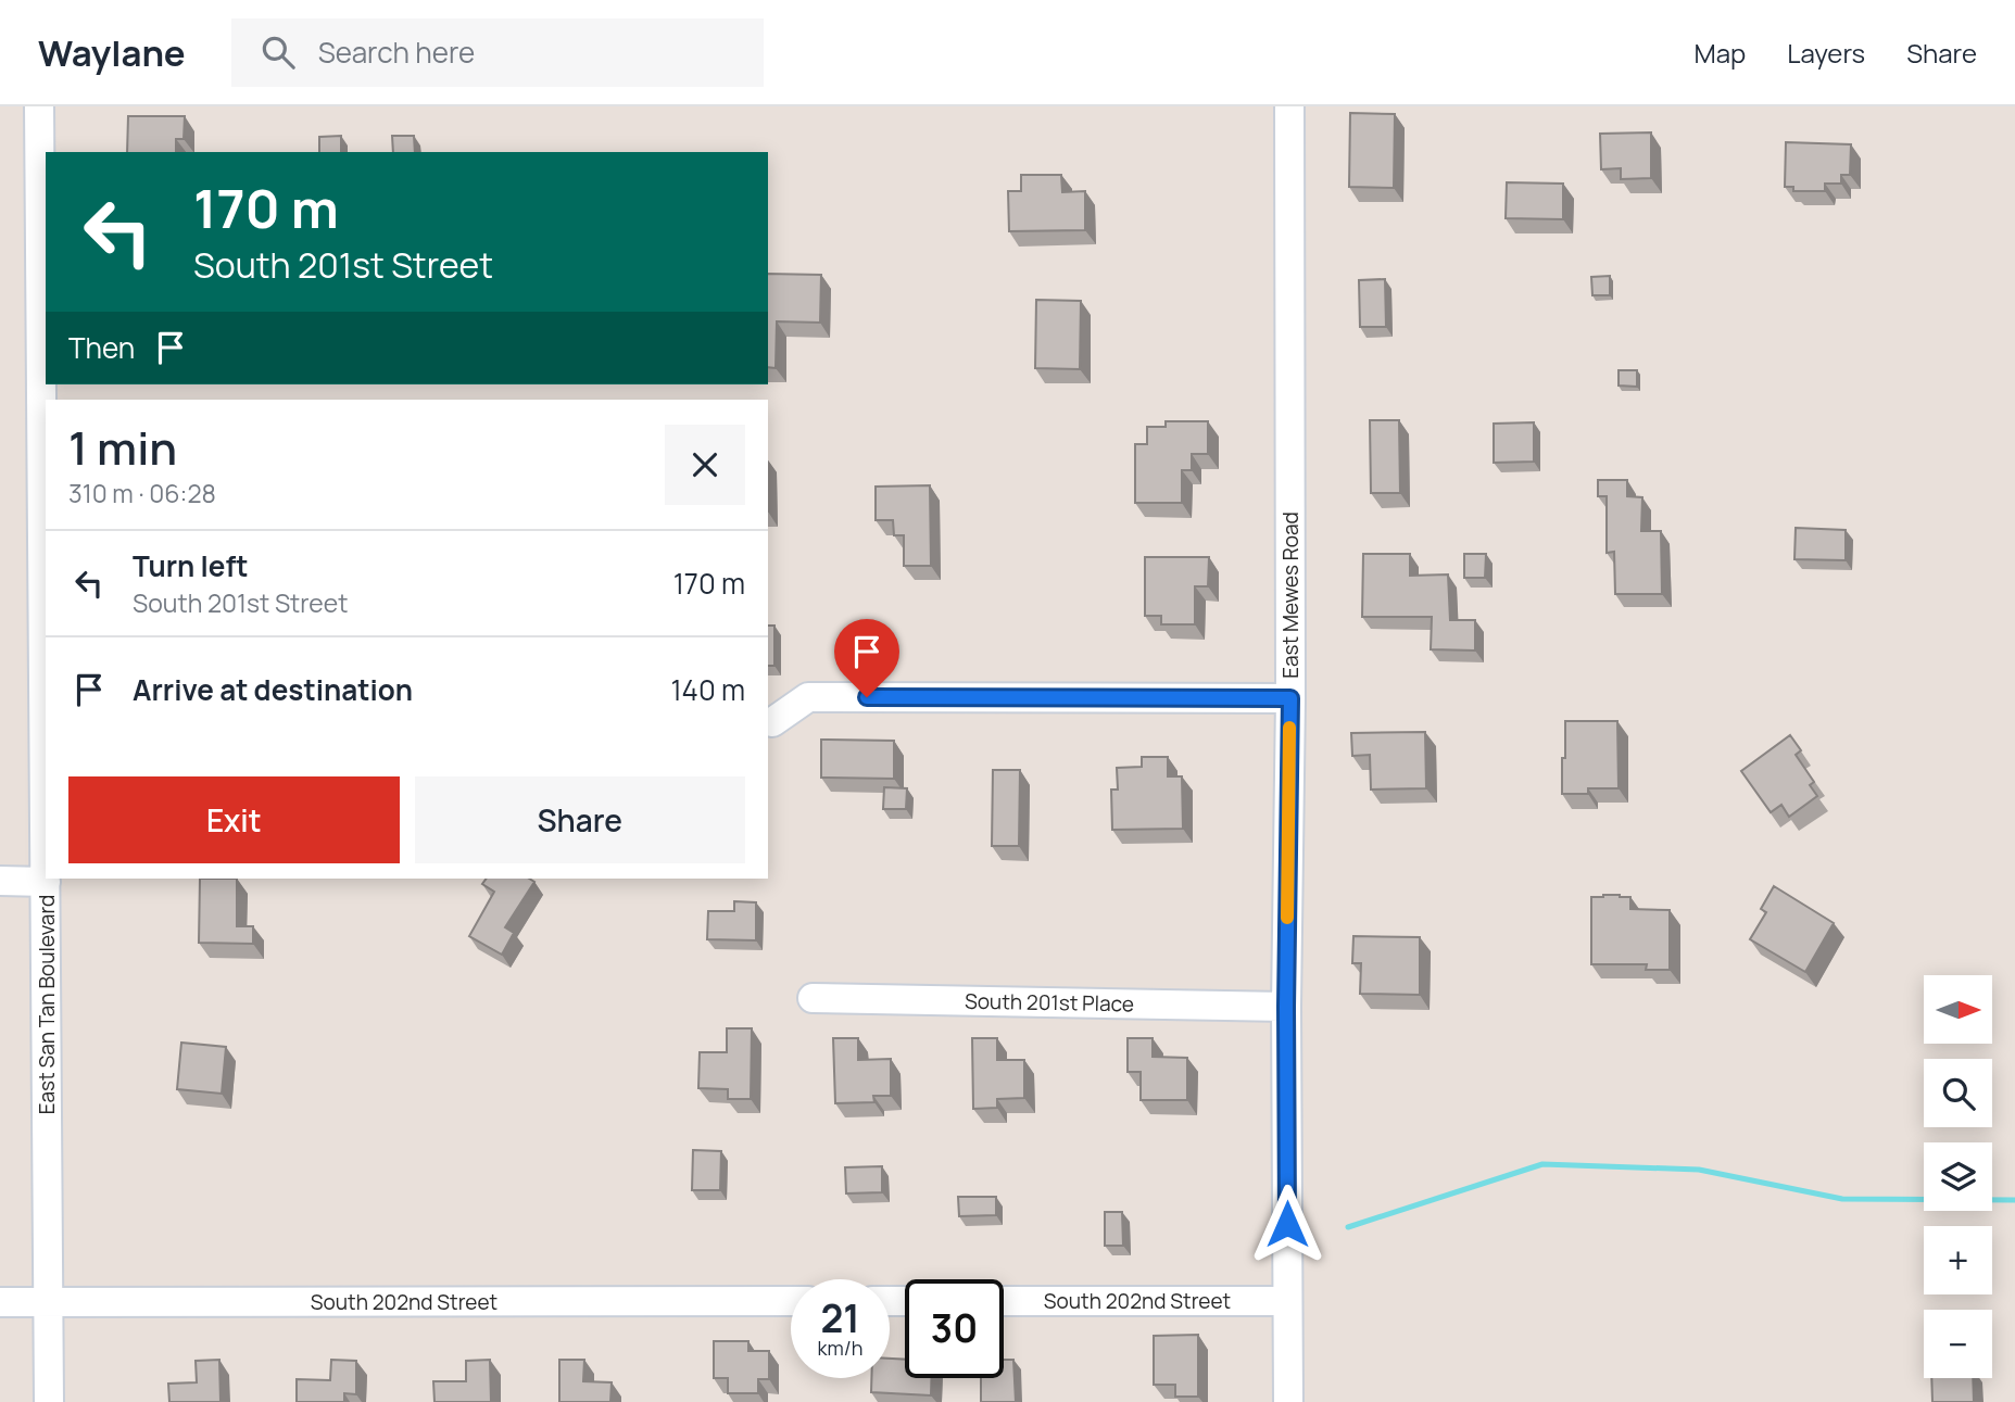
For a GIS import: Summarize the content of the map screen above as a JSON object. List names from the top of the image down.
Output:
{
  "streets": {
    "street": [
      "East Mewes Road",
      "South 201st Place",
      "East San Tan Boulevard",
      "South 202nd Street"
    ]
  },
  "crossings": [
    ["East Mewes Road", "South 201st Place"],
    ["East Mewes Road", "South 202nd Street"],
    ["East San Tan Boulevard", "South 202nd Street"]
  ],
  "north": "right",
  "page": {
    "header": "Waylane",
    "search": "Search here",
    "nav": ["Map", "Layers", "Share"],
    "turn": ["170 m", "South 201st Street"],
    "then": "Then",
    "heading": ["1 min", "310 m · 06:28"],
    "list": [
      {
        "name": "Turn left",
        "note": "South 201st Street",
        "value": "170 m"
      },
      {
        "name": "Arrive at destination",
        "value": "140 m"
      }
    ],
    "buttons": ["Exit", "Share"],
    "map_buttons": ["+", "−"],
    "speed": "21 km/h",
    "limit": "30"
  }
}
